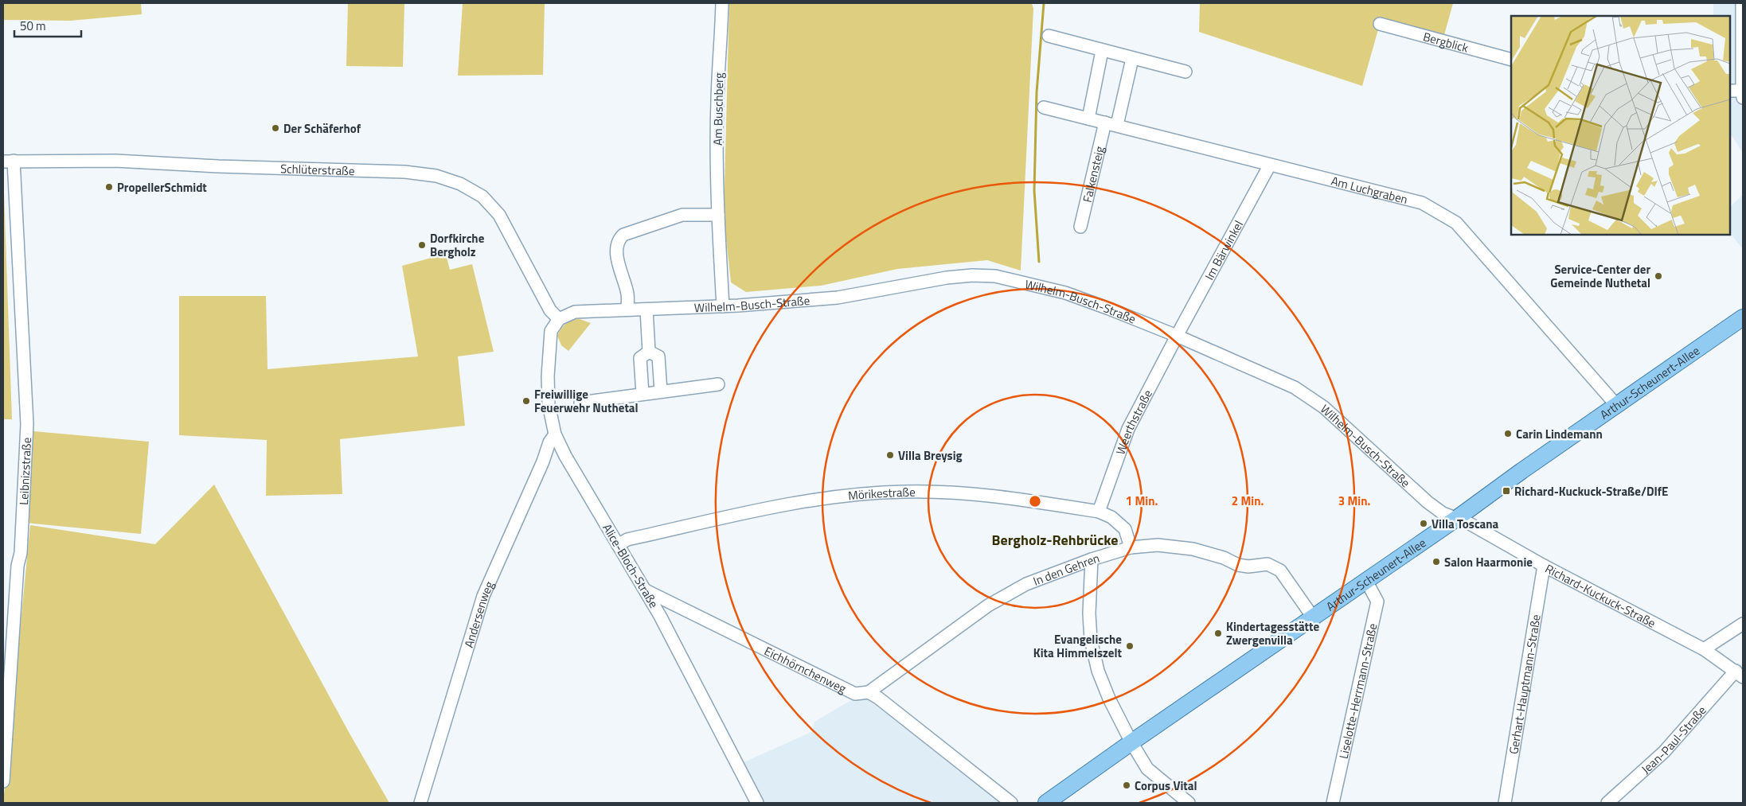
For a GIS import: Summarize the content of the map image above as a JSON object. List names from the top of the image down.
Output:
{
  "streets": {
    "main road": ["Arthur-Scheunert-Allee"],
    "street": [
      "Bergblick",
      "Am Buschberg",
      "Schlüterstraße",
      "Falkensteig",
      "Am Luchgraben",
      "Im Bärwinkel",
      "Wilhelm-Busch-Straße",
      "Weerthstraße",
      "Leibnizstraße",
      "Mörikestraße",
      "Alice-Bloch-Straße",
      "In den Gehren",
      "Richard-Kuckuck-Straße",
      "Andersenweg",
      "Eichhörnchenweg",
      "Gerhart-Hauptmann-Straße",
      "Liselotte-Herrmann-Straße",
      "Jean-Paul-Straße"
    ]
  },
  "crossings": [
    ["Am Buschberg", "Wilhelm-Busch-Straße"],
    ["Schlüterstraße", "Wilhelm-Busch-Straße"],
    ["Schlüterstraße", "Leibnizstraße"],
    ["Schlüterstraße", "Alice-Bloch-Straße"],
    ["Falkensteig", "Am Luchgraben"],
    ["Am Luchgraben", "Im Bärwinkel"],
    ["Am Luchgraben", "Arthur-Scheunert-Allee"],
    ["Im Bärwinkel", "Wilhelm-Busch-Straße"],
    ["Im Bärwinkel", "Weerthstraße"],
    ["Wilhelm-Busch-Straße", "Arthur-Scheunert-Allee"],
    ["Wilhelm-Busch-Straße", "Weerthstraße"],
    ["Wilhelm-Busch-Straße", "Alice-Bloch-Straße"],
    ["Wilhelm-Busch-Straße", "Richard-Kuckuck-Straße"],
    ["Arthur-Scheunert-Allee", "In den Gehren"],
    ["Arthur-Scheunert-Allee", "Richard-Kuckuck-Straße"],
    ["Arthur-Scheunert-Allee", "Liselotte-Herrmann-Straße"],
    ["Weerthstraße", "Mörikestraße"],
    ["Mörikestraße", "Alice-Bloch-Straße"],
    ["Mörikestraße", "In den Gehren"],
    ["Alice-Bloch-Straße", "Andersenweg"],
    ["Alice-Bloch-Straße", "Eichhörnchenweg"],
    ["In den Gehren", "Eichhörnchenweg"],
    ["Richard-Kuckuck-Straße", "Gerhart-Hauptmann-Straße"],
    ["Richard-Kuckuck-Straße", "Jean-Paul-Straße"]
  ],
  "districts": ["Bergholz-Rehbrücke"],
  "places": {
    "other": [
      "Der Schäferhof",
      "PropellerSchmidt",
      "Dorfkirche Bergholz",
      "Service-Center der Gemeinde Nuthetal",
      "Freiwillige Feuerwehr Nuthetal",
      "Carin Lindemann",
      "Villa Breysig",
      "Villa Toscana",
      "Salon Haarmonie",
      "Kindertagesstätte Zwergenvilla",
      "Evangelische Kita Himmelszelt",
      "Corpus Vital"
    ],
    "transit": ["Richard-Kuckuck-Straße/DIfE"]
  },
  "scale_bar": "50 m",
  "rings": ["1 Min.", "2 Min.", "3 Min."]
}
